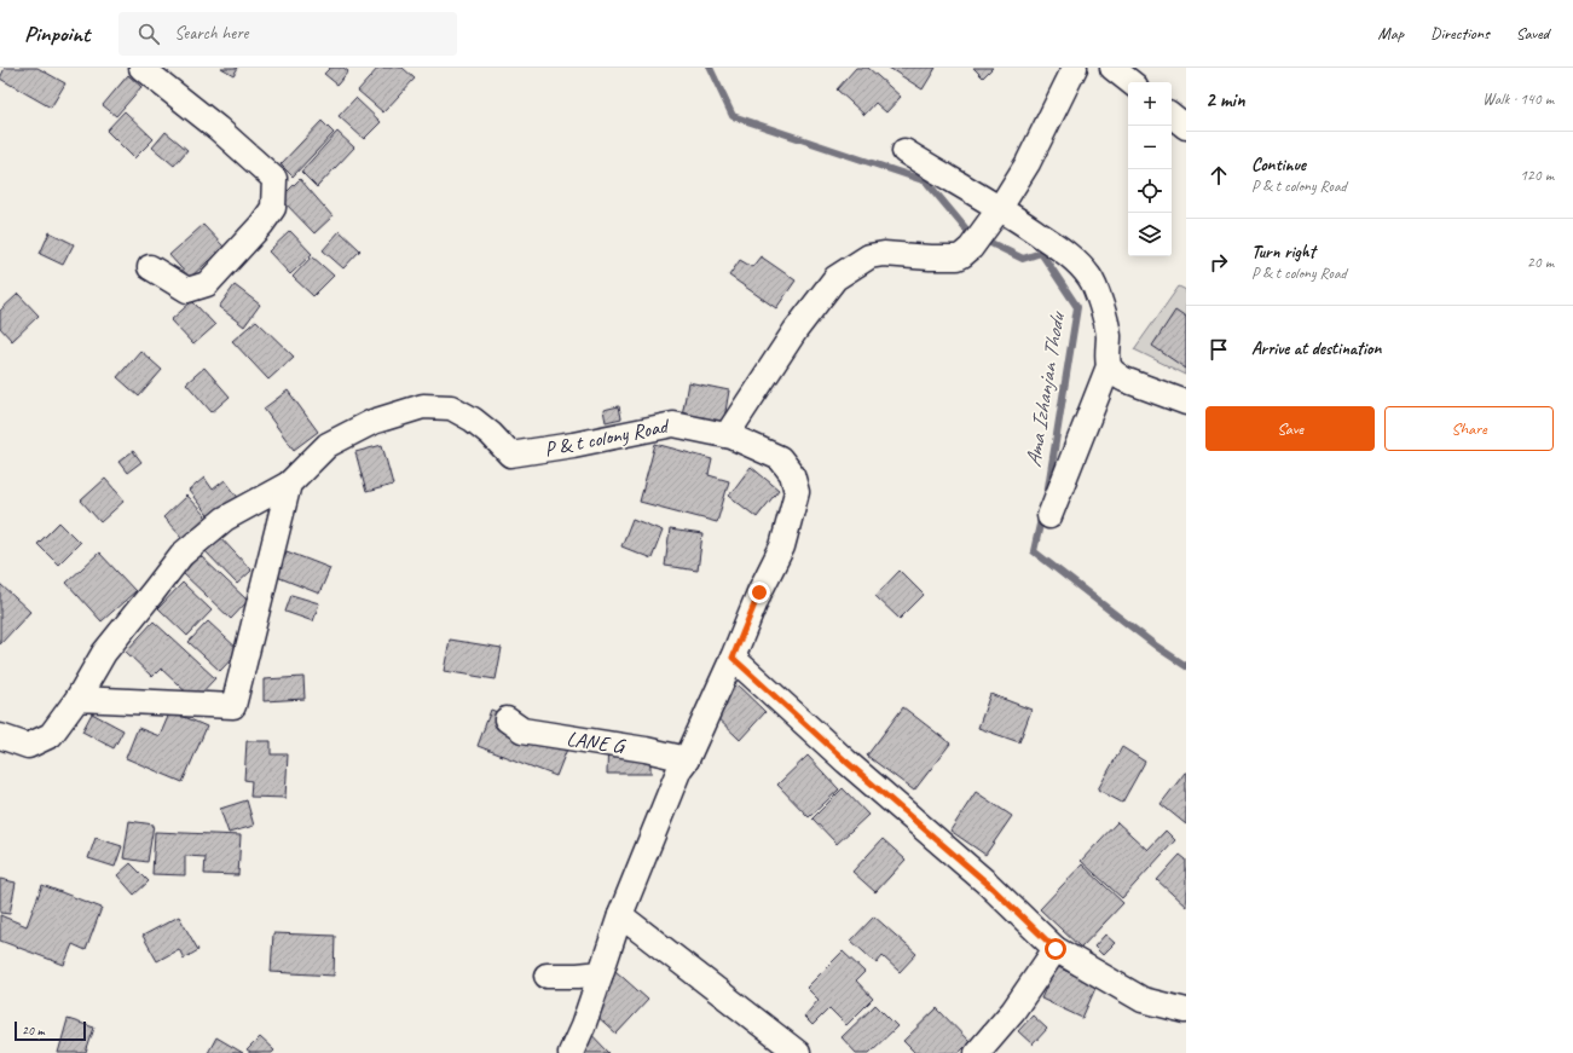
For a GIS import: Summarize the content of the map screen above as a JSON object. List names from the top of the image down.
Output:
{
  "streets": {
    "street": ["P & t colony Road", "LANE G"]
  },
  "crossings": [
    ["P & t colony Road", "LANE G"]
  ],
  "water": ["Ama Izhanjan Thodu"],
  "scale_bar": "20 m",
  "page": {
    "header": "Pinpoint",
    "search": "Search here",
    "nav": ["Map", "Directions", "Saved"],
    "heading": ["2 min", "Walk · 140 m"],
    "map_buttons": ["+", "−"],
    "list": [
      ["Continue", "P & t colony Road", "120 m"],
      ["Turn right", "P & t colony Road", "20 m"],
      "Arrive at destination"
    ],
    "buttons": ["Save", "Share"],
    "scale": "20 m"
  }
}
